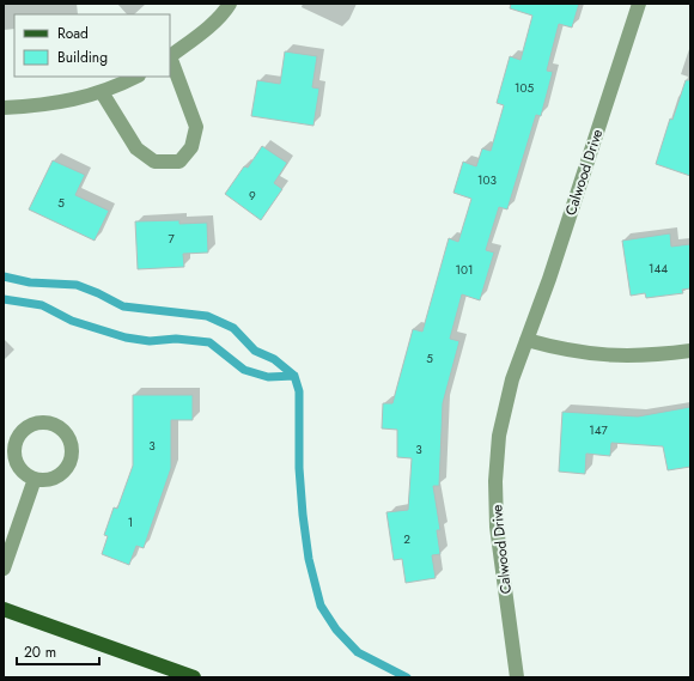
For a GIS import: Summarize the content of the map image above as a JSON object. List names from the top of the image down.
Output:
{
  "streets": {
    "street": ["Calwood Drive"]
  },
  "house_numbers": [
    "105",
    "103",
    "9",
    "5",
    "7",
    "144",
    "101",
    "5",
    "147",
    "3",
    "3",
    "1",
    "2"
  ],
  "legend": ["Road", "Building"],
  "scale_bar": "20 m"
}
